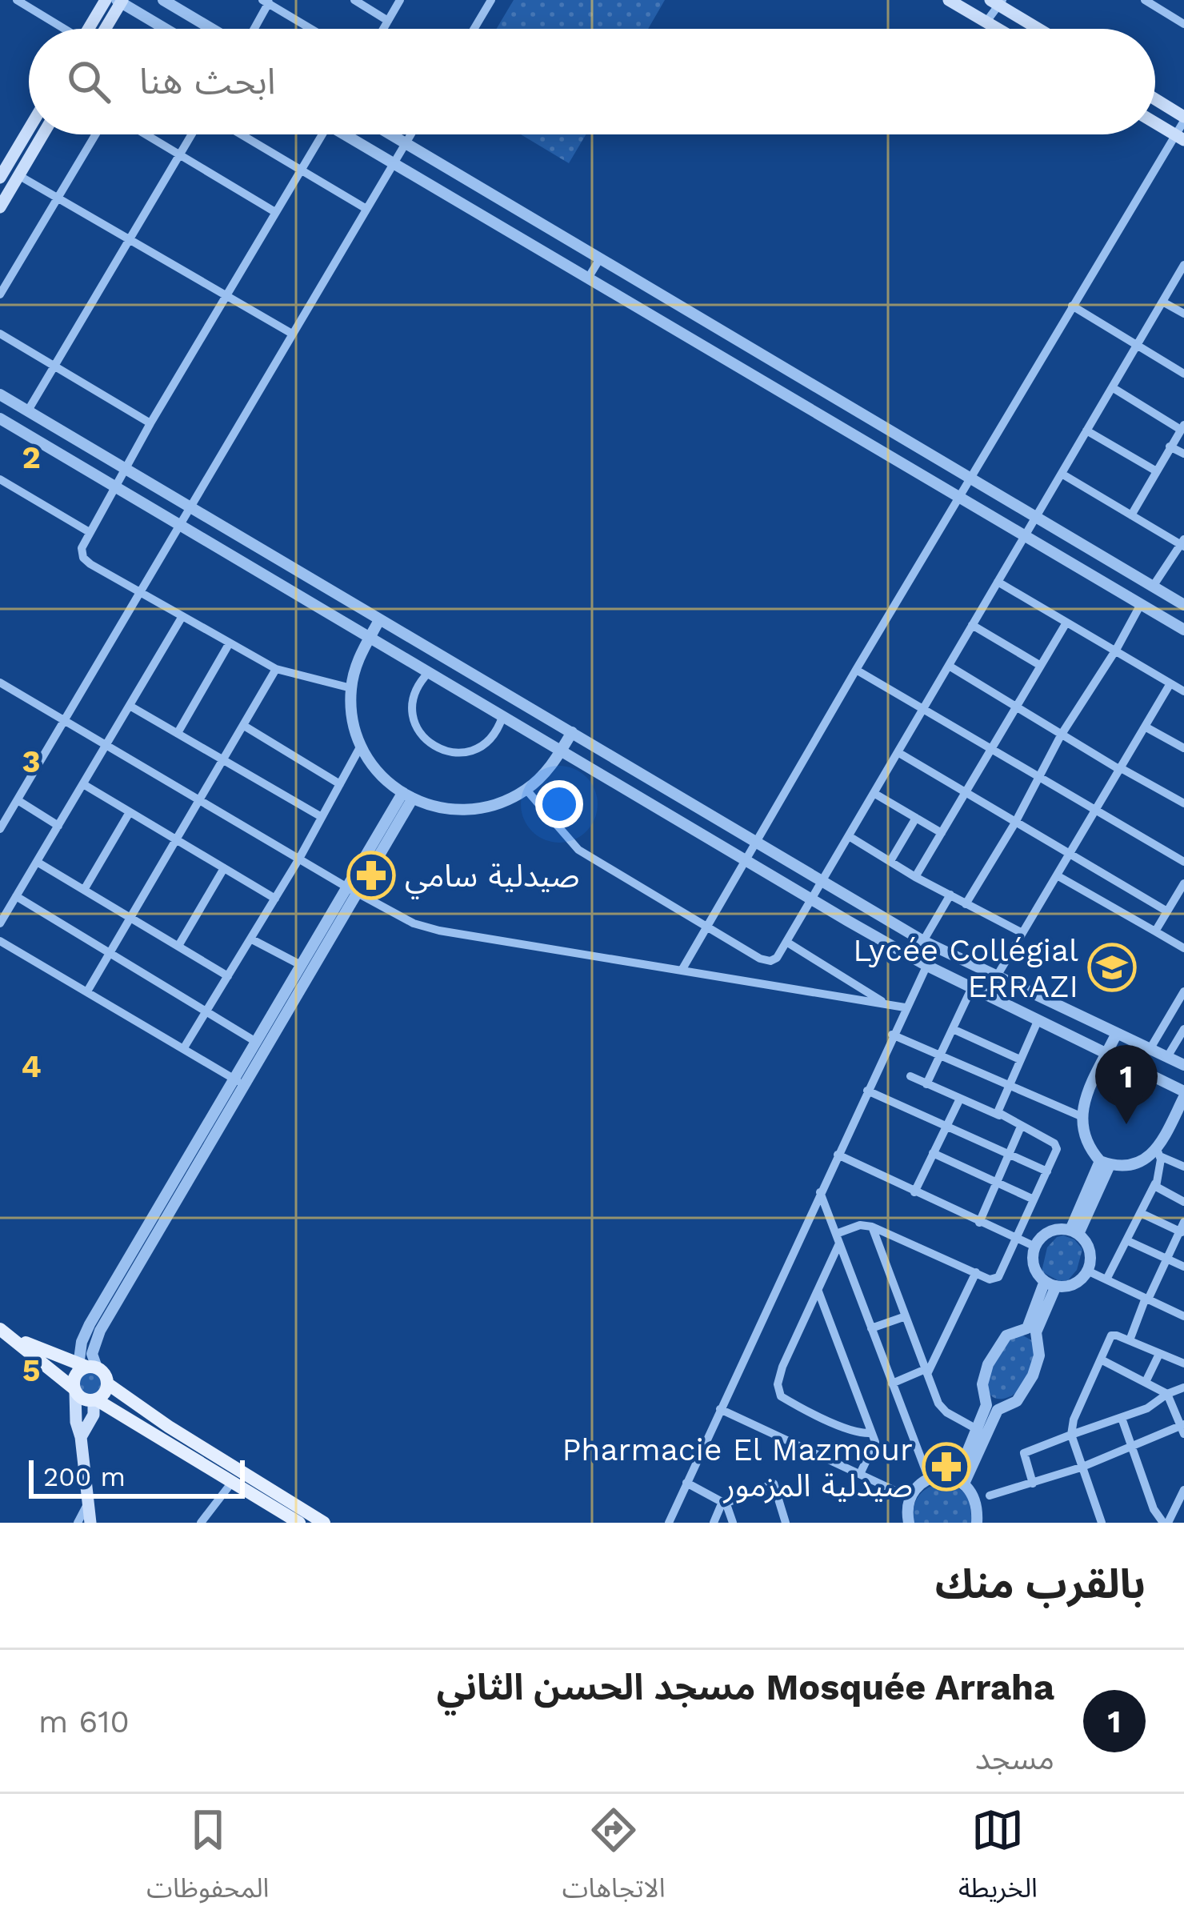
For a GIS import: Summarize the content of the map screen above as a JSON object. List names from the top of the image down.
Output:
{
  "places": {
    "pharmacy": ["صيدلية سامي", "Pharmacie El Mazmour صيدلية المزمور"],
    "school or university": ["Lycée Collégial ERRAZI"]
  },
  "scale_bar": "200 m",
  "page": {
    "search": "ابحث هنا",
    "pins": "1",
    "scale": "200 m",
    "heading": "بالقرب منك",
    "list": [
      {
        "mark": "1",
        "name": "Mosquée Arraha مسجد الحسن الثاني",
        "note": "مسجد",
        "value": "610 m"
      }
    ],
    "nav": ["الخريطة", "الاتجاهات", "المحفوظات"]
  },
  "grid": {
    "rows": [
      "2",
      "3",
      "4",
      "5"
    ]
  }
}
